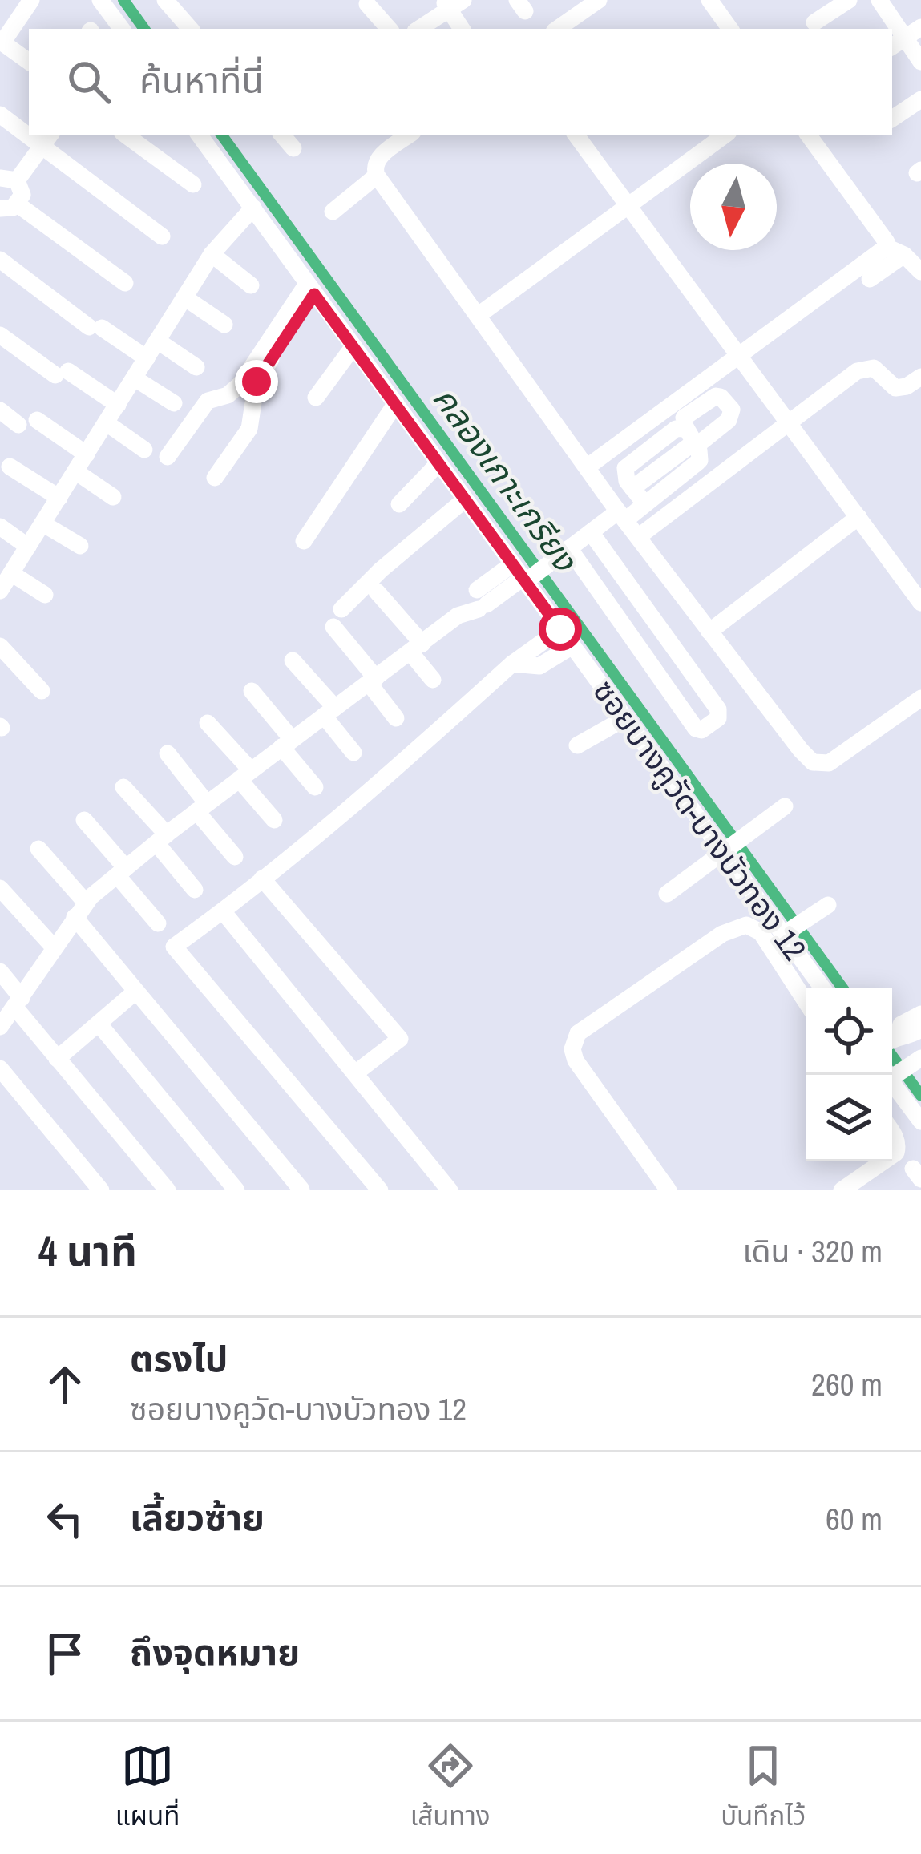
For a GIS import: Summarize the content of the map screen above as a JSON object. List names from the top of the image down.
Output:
{
  "streets": {
    "street": ["ซอยบางคูวัด-บางบัวทอง 12"]
  },
  "water": ["คลองเกาะเกรียง"],
  "north": "bottom",
  "page": {
    "search": "ค้นหาที่นี่",
    "heading": ["4 นาที", "เดิน · 320 m"],
    "list": [
      ["ตรงไป", "ซอยบางคูวัด-บางบัวทอง 12", "260 m"],
      ["เลี้ยวซ้าย", "60 m"],
      "ถึงจุดหมาย"
    ],
    "nav": ["แผนที่", "เส้นทาง", "บันทึกไว้"]
  }
}
